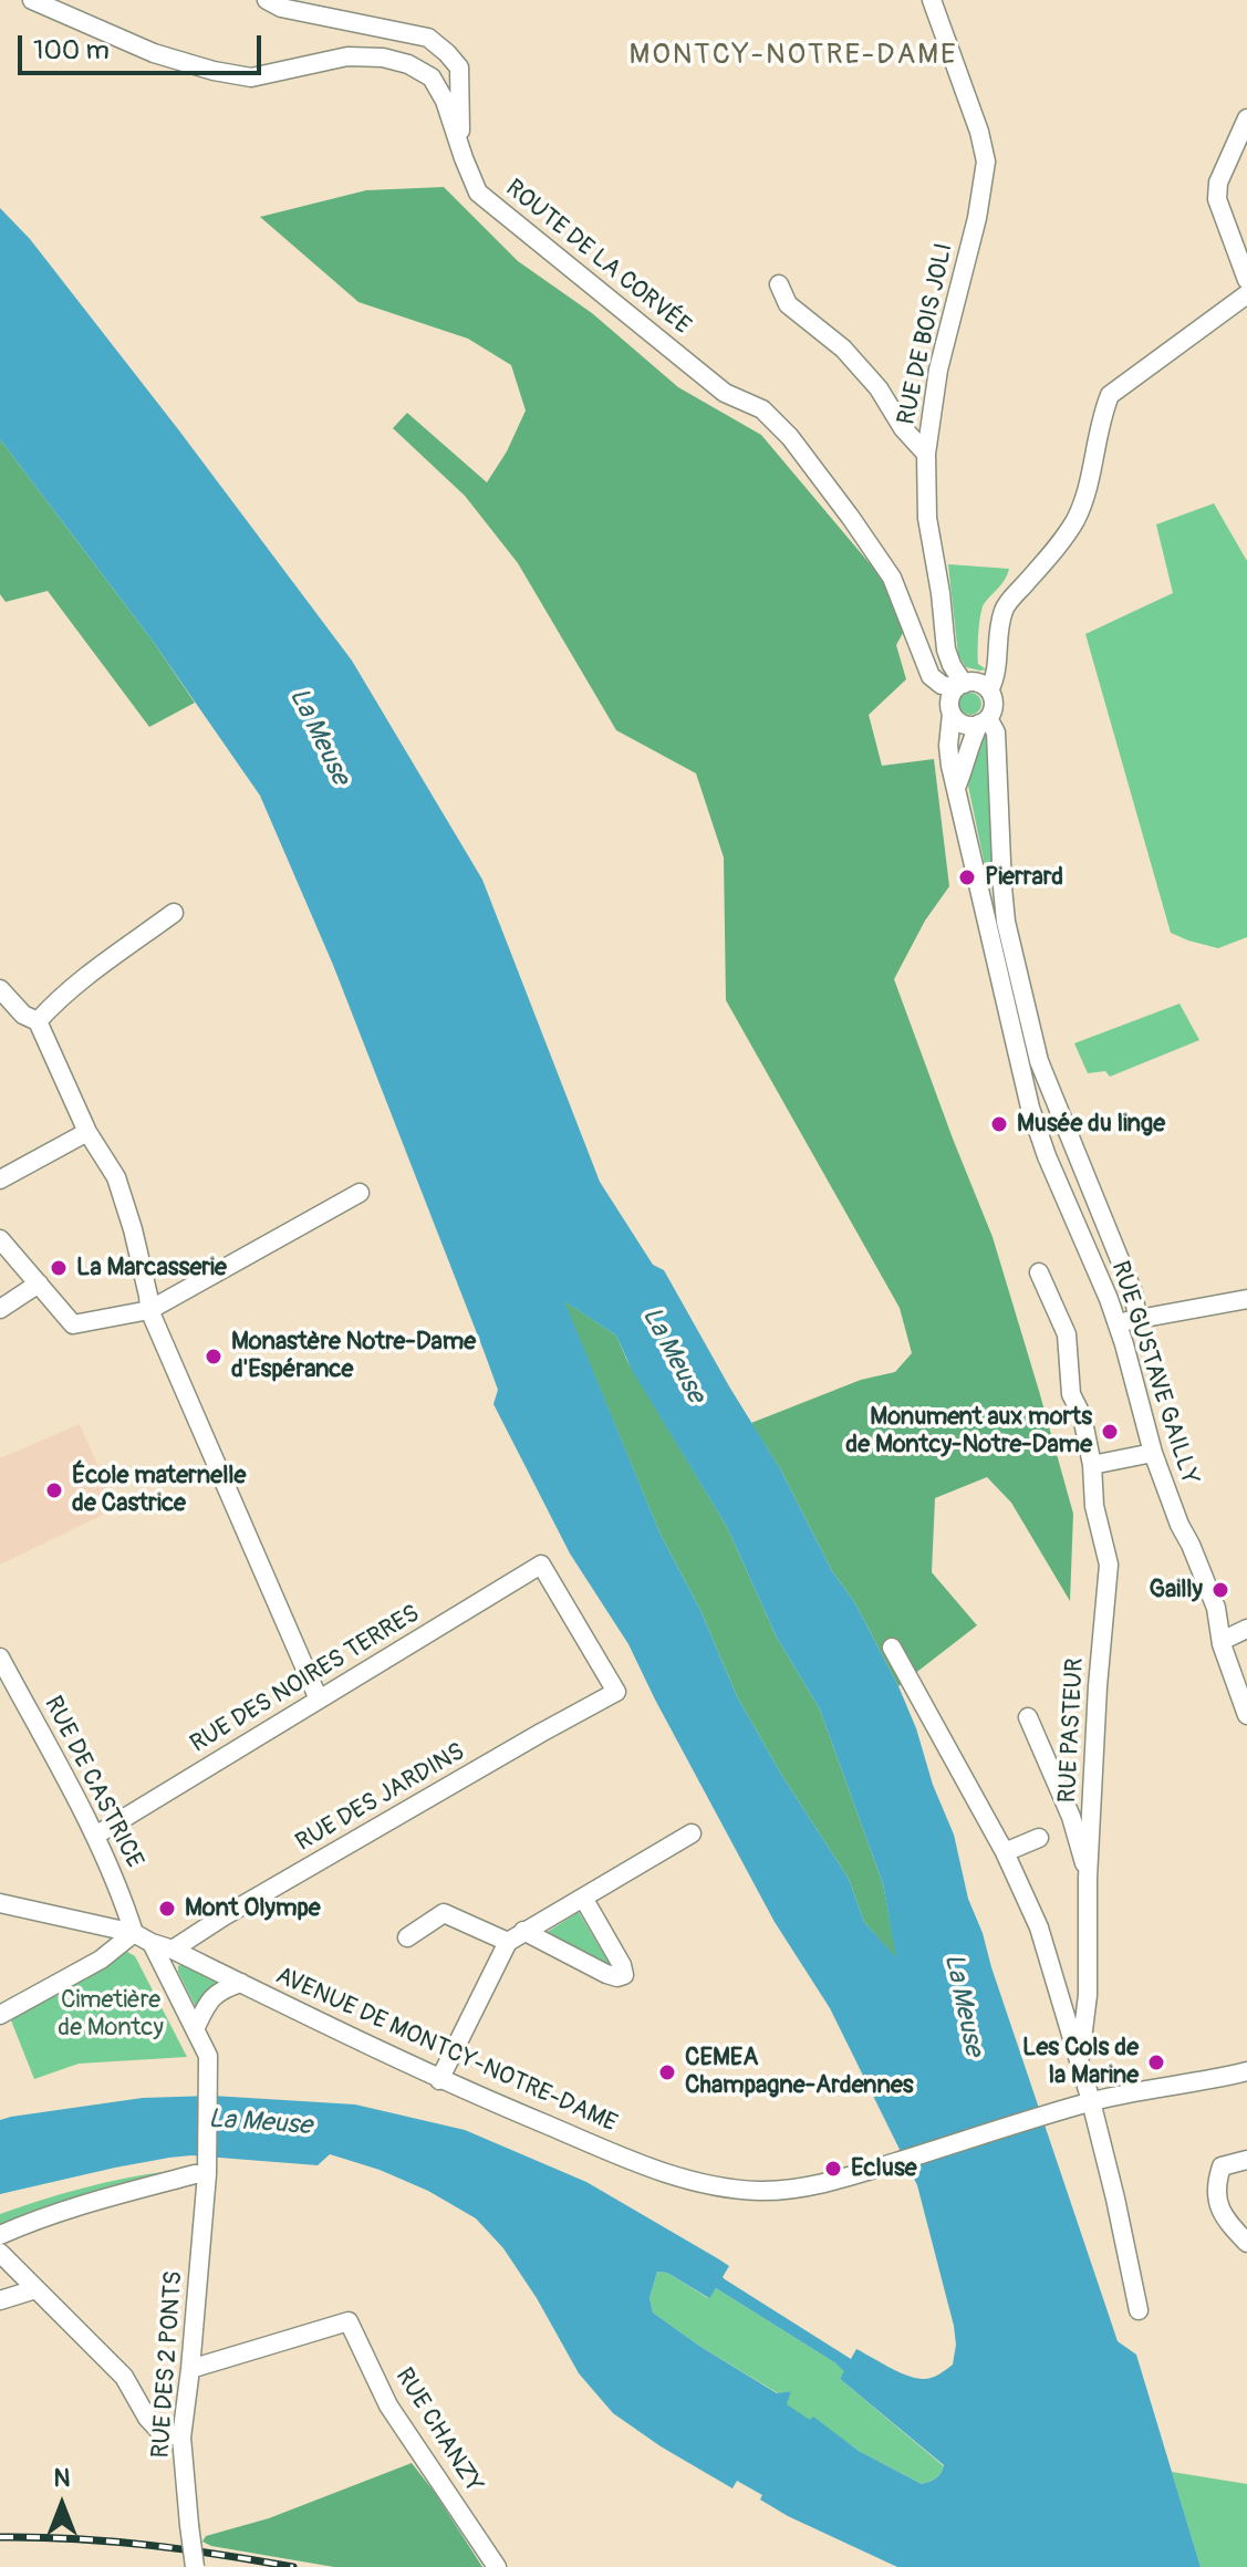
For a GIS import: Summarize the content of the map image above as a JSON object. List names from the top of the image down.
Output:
{
  "streets": {
    "street": [
      "ROUTE DE LA CORVÉE",
      "RUE DE BOIS JOLI",
      "RUE GUSTAVE GAILLY",
      "RUE DES NOIRES TERRES",
      "RUE PASTEUR",
      "RUE DE CASTRICE",
      "RUE DES JARDINS",
      "AVENUE DE MONTCY-NOTRE-DAME",
      "RUE DES 2 PONTS",
      "RUE CHANZY"
    ]
  },
  "crossings": [
    ["ROUTE DE LA CORVÉE", "RUE DE BOIS JOLI"],
    ["ROUTE DE LA CORVÉE", "RUE GUSTAVE GAILLY"],
    ["RUE DE BOIS JOLI", "RUE GUSTAVE GAILLY"],
    ["RUE DES NOIRES TERRES", "RUE DE CASTRICE"],
    ["RUE DES NOIRES TERRES", "RUE DES JARDINS"],
    ["RUE DE CASTRICE", "AVENUE DE MONTCY-NOTRE-DAME"],
    ["RUE DES JARDINS", "AVENUE DE MONTCY-NOTRE-DAME"],
    ["AVENUE DE MONTCY-NOTRE-DAME", "RUE DES 2 PONTS"],
    ["RUE DES 2 PONTS", "RUE CHANZY"]
  ],
  "districts": ["MONTCY-NOTRE-DAME"],
  "water": ["La Meuse"],
  "parks": ["Cimetière de Montcy"],
  "places": [
    "Pierrard",
    "Musée du linge",
    "La Marcasserie",
    "Monastère Notre-Dame d'Espérance",
    "Monument aux morts de Montcy-Notre-Dame",
    "École maternelle de Castrice",
    "Gailly",
    "Mont Olympe",
    "Les Cols de la Marine",
    "CEMEA Champagne-Ardennes",
    "Ecluse"
  ],
  "scale_bar": "100 m",
  "north": "top"
}
